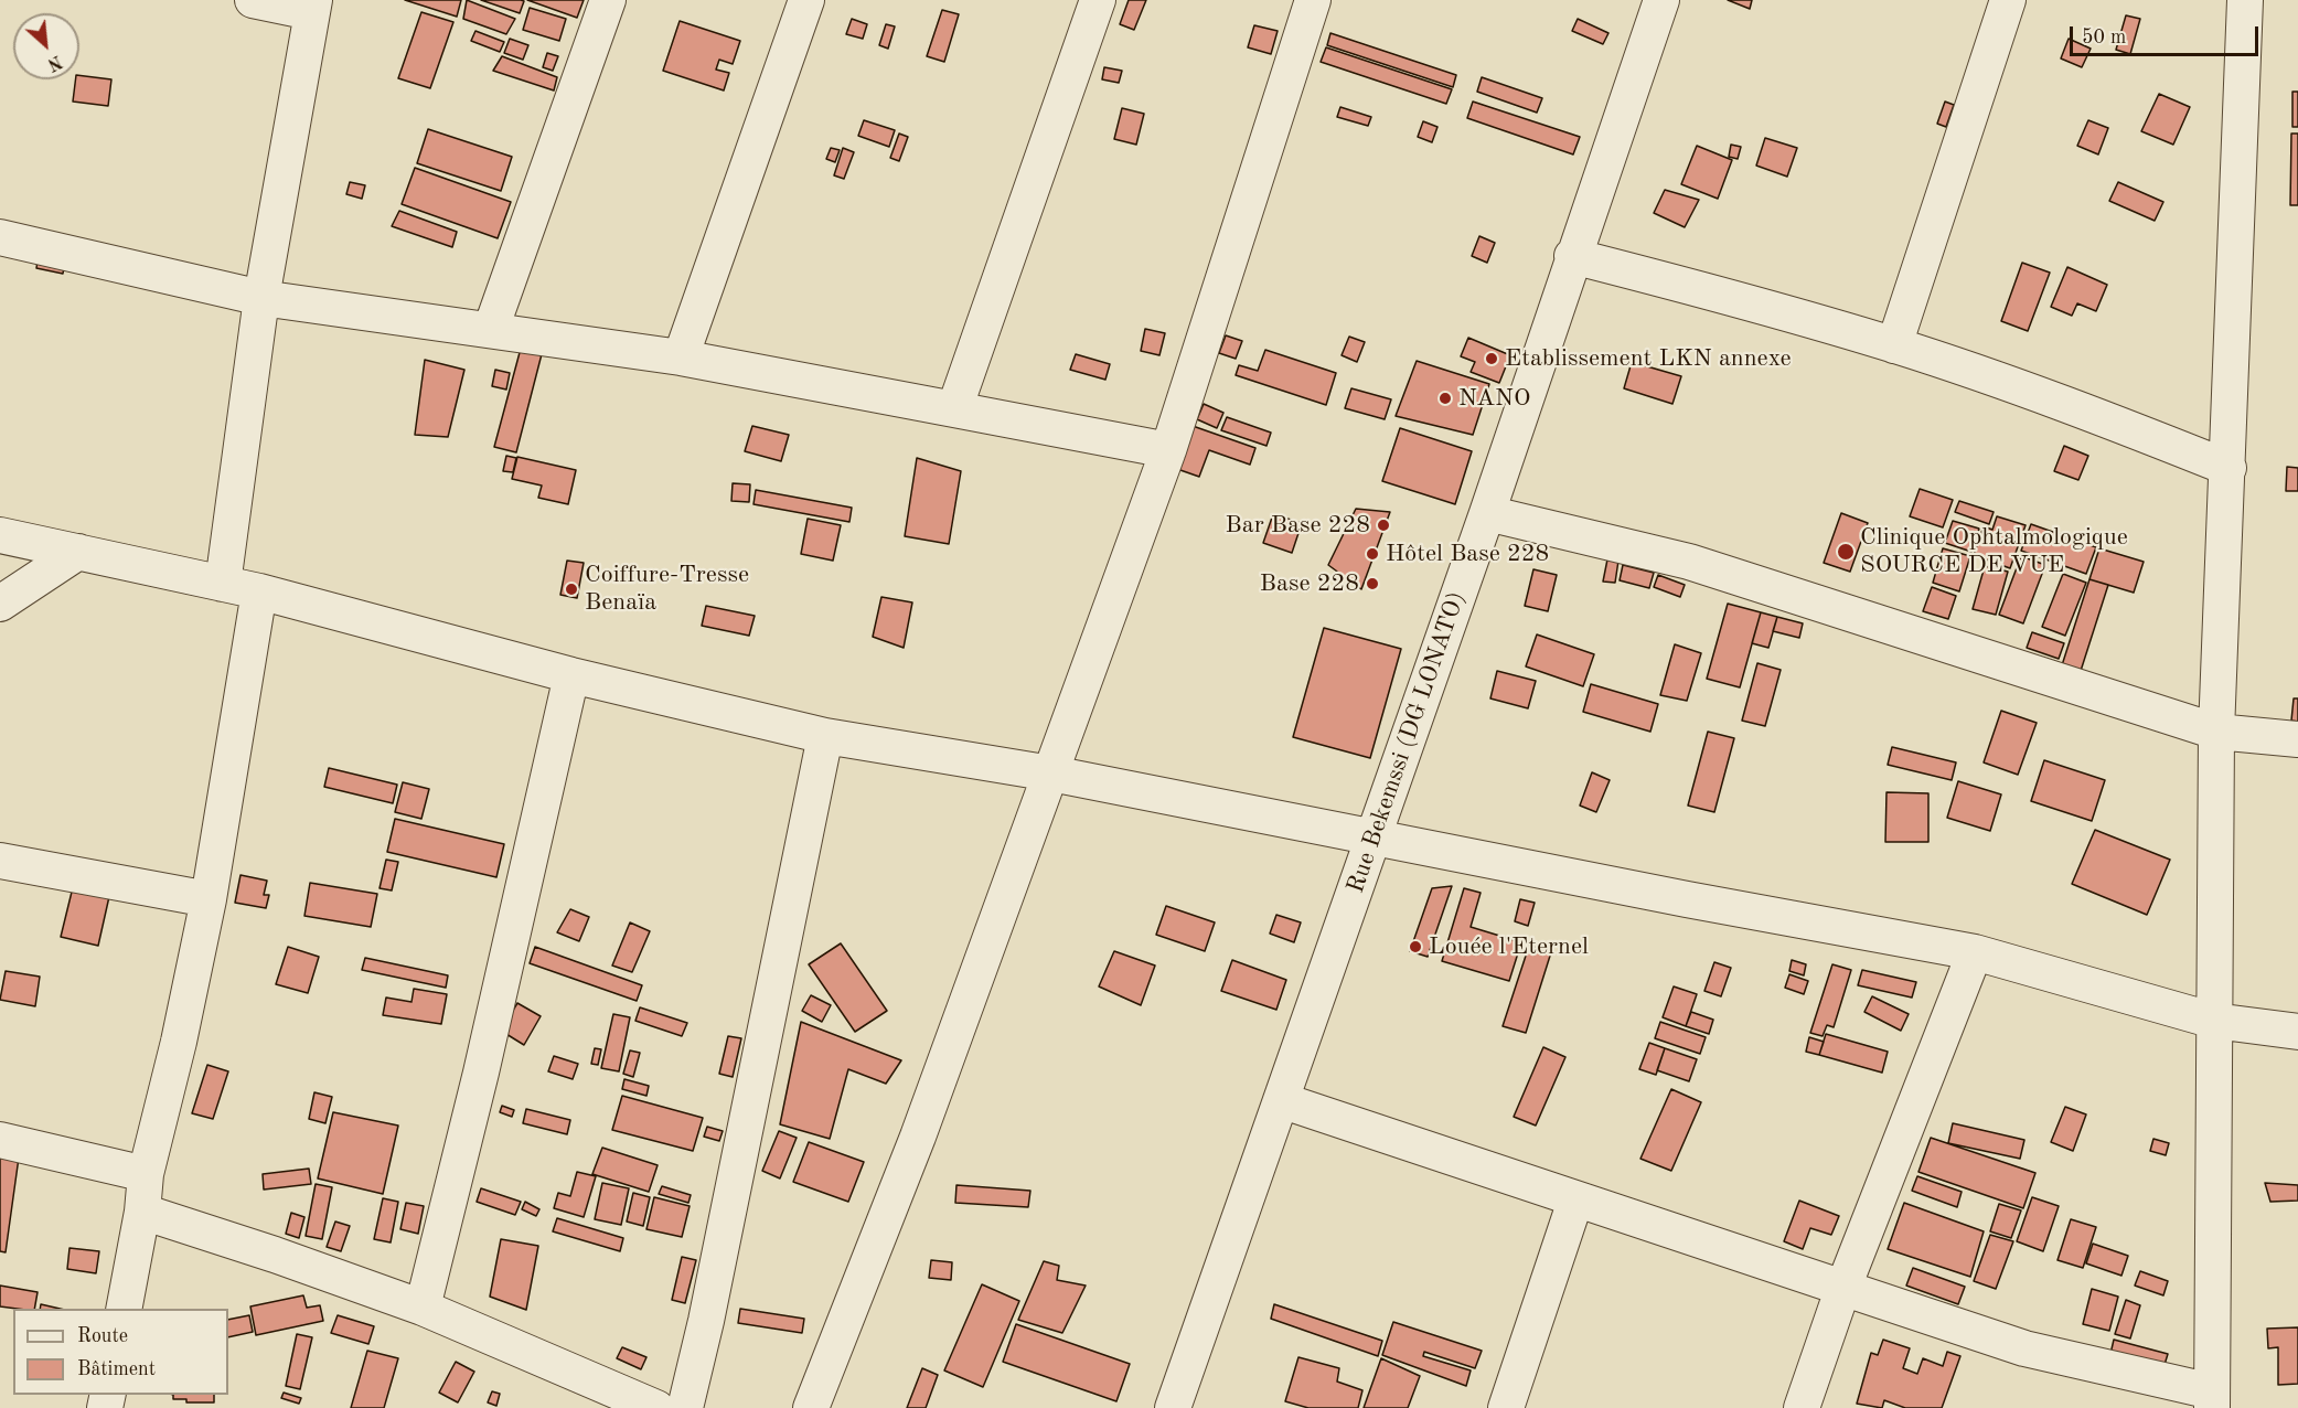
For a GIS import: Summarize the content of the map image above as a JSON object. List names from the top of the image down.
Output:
{
  "streets": {
    "street": ["Rue Bekemssi (DG LONATO)"]
  },
  "places": [
    "Etablissement LKN annexe",
    "NANO",
    "Bar Base 228",
    "Clinique Ophtalmologique SOURCE DE VUE",
    "Hôtel Base 228",
    "Base 228",
    "Coiffure-Tresse Benaïa",
    "Louée l'Eternel"
  ],
  "legend": ["Route", "Bâtiment"],
  "scale_bar": "50 m",
  "north": "bottom right"
}
